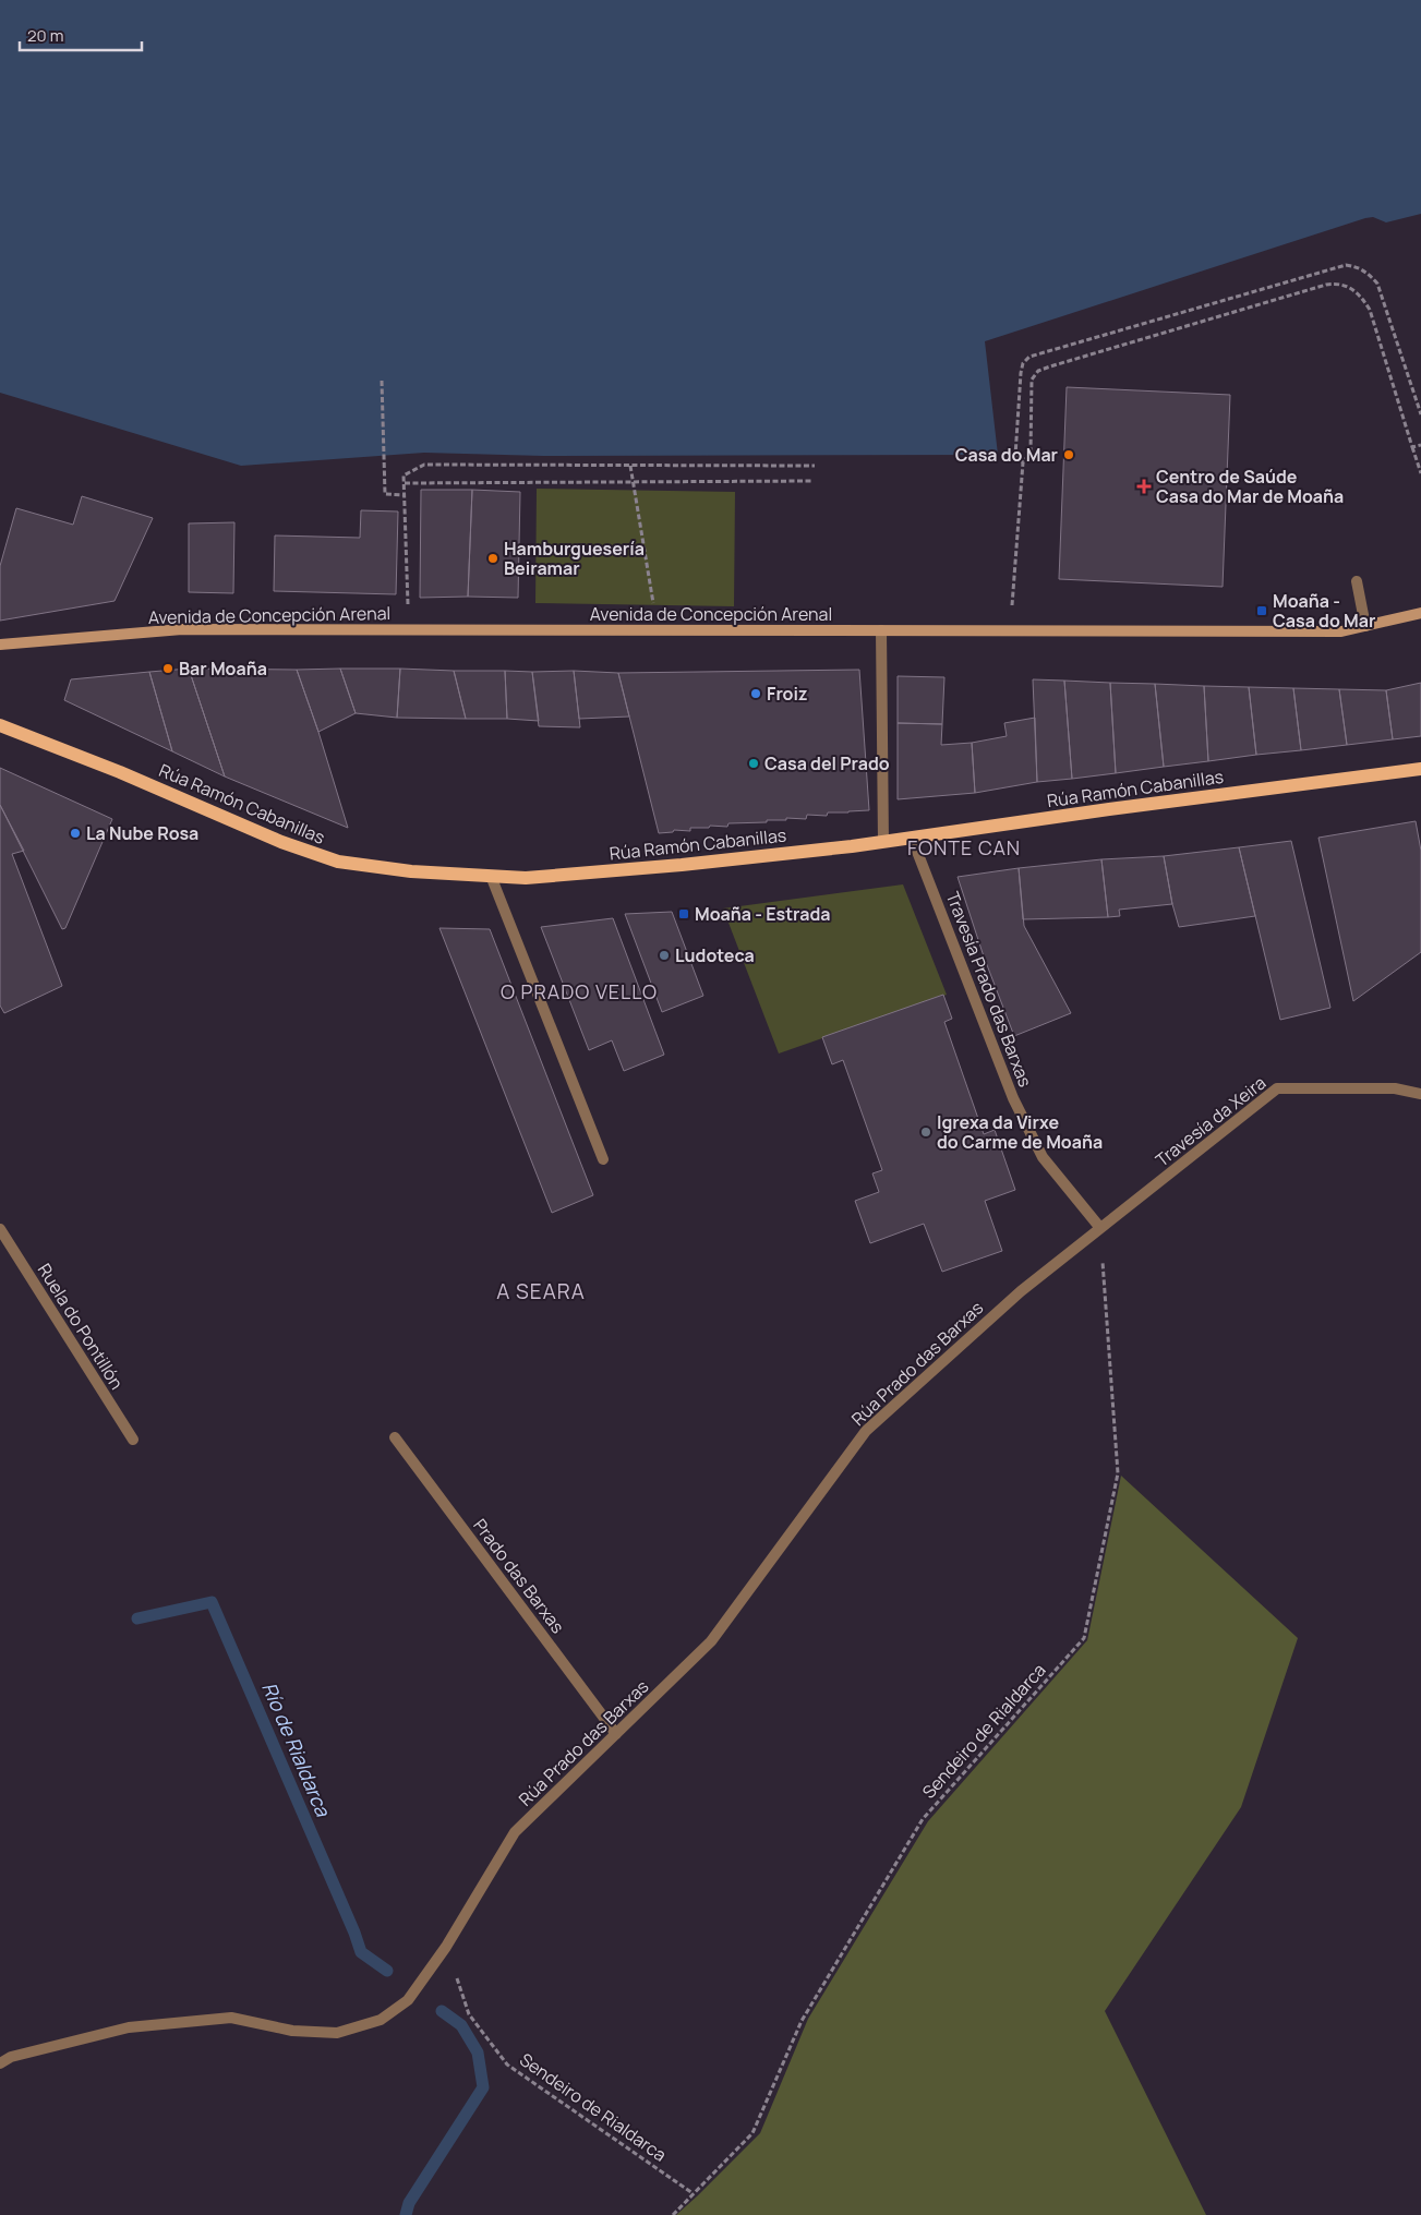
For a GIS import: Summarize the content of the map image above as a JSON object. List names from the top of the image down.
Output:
{
  "streets": {
    "main road": ["Rúa Ramón Cabanillas"],
    "street": [
      "Avenida de Concepción Arenal",
      "Travesía Prado das Barxas",
      "Travesía da Xeira",
      "Ruela do Pontillón",
      "Rúa Prado das Barxas",
      "Prado das Barxas"
    ],
    "path": ["Sendeiro de Rialdarca"]
  },
  "crossings": [
    ["Rúa Ramón Cabanillas", "Travesía Prado das Barxas"],
    ["Travesía Prado das Barxas", "Travesía da Xeira"],
    ["Travesía Prado das Barxas", "Rúa Prado das Barxas"],
    ["Travesía Prado das Barxas", "Sendeiro de Rialdarca"],
    ["Travesía da Xeira", "Rúa Prado das Barxas"],
    ["Travesía da Xeira", "Sendeiro de Rialdarca"],
    ["Rúa Prado das Barxas", "Prado das Barxas"],
    ["Rúa Prado das Barxas", "Sendeiro de Rialdarca"]
  ],
  "districts": ["FONTE CAN", "O PRADO VELLO", "A SEARA"],
  "water": ["Río de Rialdarca"],
  "places": {
    "other": [
      "Casa do Mar",
      "Hamburguesería Beiramar",
      "Bar Moaña",
      "Froiz",
      "Casa del Prado",
      "La Nube Rosa",
      "Ludoteca",
      "Igrexa da Virxe do Carme de Moaña"
    ],
    "health": ["Centro de Saúde Casa do Mar de Moaña"],
    "transit": ["Moaña - Casa do Mar", "Moaña - Estrada"]
  },
  "scale_bar": "20 m"
}
